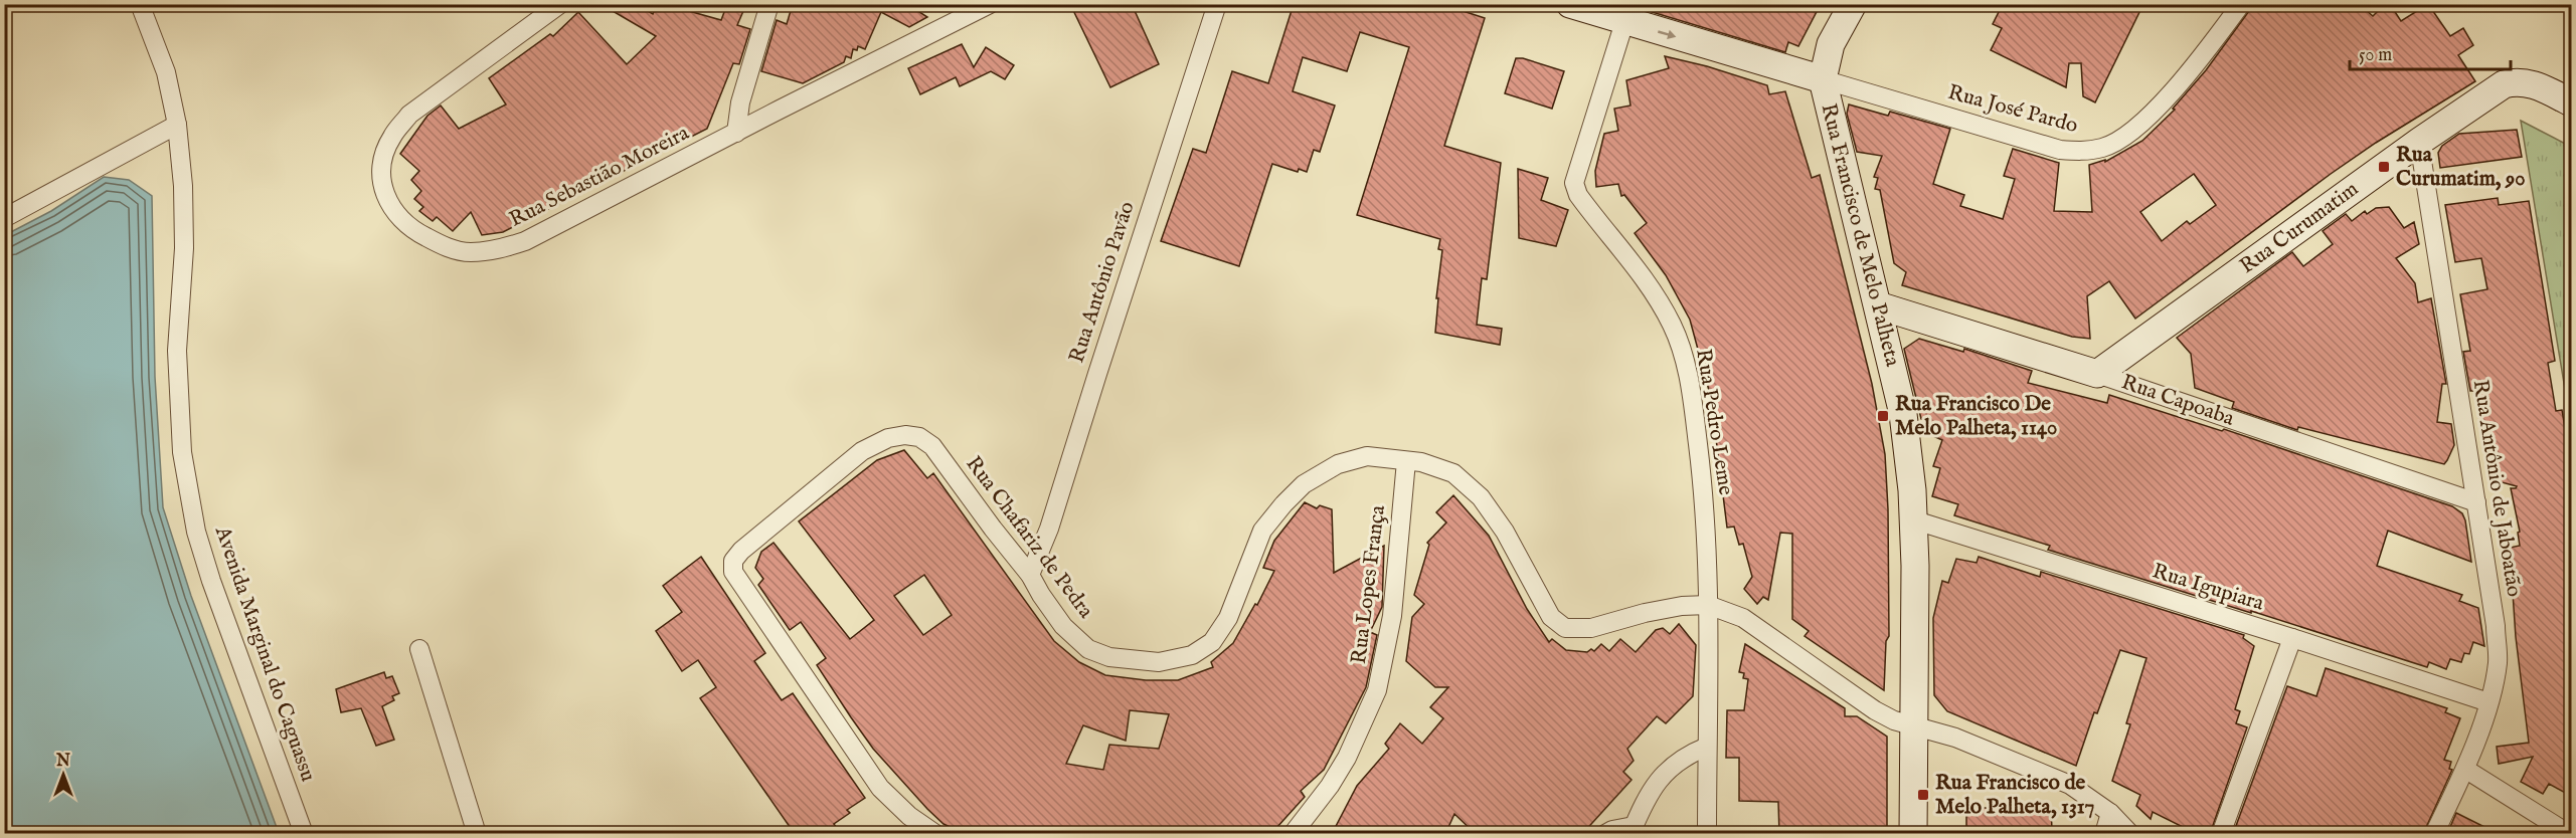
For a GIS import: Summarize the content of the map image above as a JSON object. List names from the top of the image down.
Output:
{
  "streets": {
    "street": [
      "Rua José Pardo",
      "Rua Sebastião Moreira",
      "Rua Curumatim",
      "Rua Francisco de Melo Palheta",
      "Rua Antônio Pavão",
      "Rua Capoaba",
      "Rua Pedro Leme",
      "Rua Antônio de Jaboatão",
      "Rua Chafariz de Pedra",
      "Rua Lopes França",
      "Rua Igupiara",
      "Avenida Marginal do Caguassu"
    ]
  },
  "crossings": [
    ["Rua José Pardo", "Rua Francisco de Melo Palheta"],
    ["Rua Curumatim", "Rua Capoaba"],
    ["Rua Curumatim", "Rua Antônio de Jaboatão"],
    ["Rua Francisco de Melo Palheta", "Rua Capoaba"],
    ["Rua Francisco de Melo Palheta", "Rua Igupiara"],
    ["Rua Antônio Pavão", "Rua Chafariz de Pedra"],
    ["Rua Capoaba", "Rua Antônio de Jaboatão"],
    ["Rua Pedro Leme", "Rua Chafariz de Pedra"],
    ["Rua Antônio de Jaboatão", "Rua Igupiara"],
    ["Rua Chafariz de Pedra", "Rua Lopes França"]
  ],
  "places": {
    "transit": ["Rua Curumatim, 90", "Rua Francisco De Melo Palheta, 1140", "Rua Francisco de Melo Palheta, 1317"]
  },
  "scale_bar": "50 m",
  "north": "top"
}
